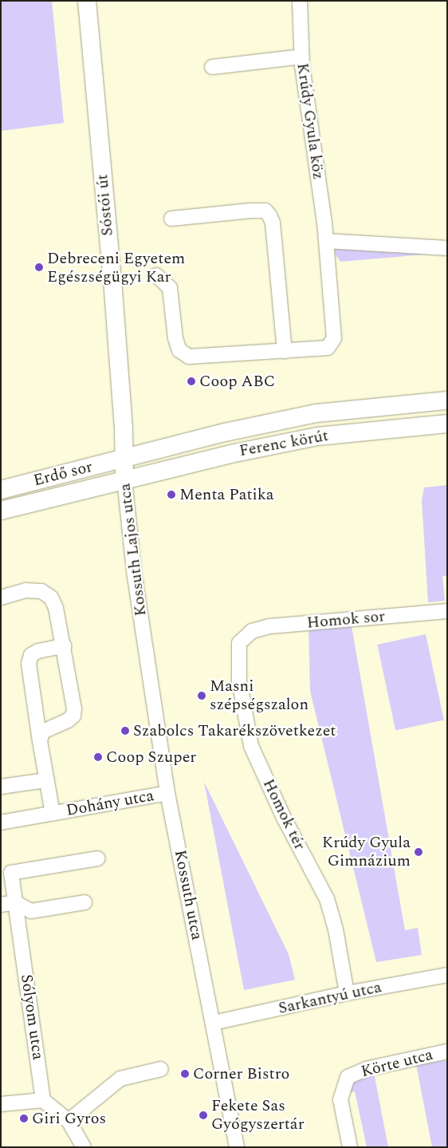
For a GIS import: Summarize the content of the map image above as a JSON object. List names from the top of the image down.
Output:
{
  "streets": {
    "main road": [
      "Sóstói út",
      "Ferenc körút",
      "Erdő sor",
      "Kossuth Lajos utca"
    ],
    "street": [
      "Krúdy Gyula köz",
      "Homok sor",
      "Dohány utca",
      "Homok tér",
      "Kossuth utca",
      "Sarkantyú utca",
      "Sólyom utca",
      "Körte utca"
    ]
  },
  "crossings": [
    ["Sóstói út", "Ferenc körút"],
    ["Sóstói út", "Erdő sor"],
    ["Sóstói út", "Kossuth Lajos utca"],
    ["Ferenc körút", "Erdő sor"],
    ["Ferenc körút", "Kossuth Lajos utca"],
    ["Erdő sor", "Kossuth Lajos utca"],
    ["Kossuth Lajos utca", "Kossuth utca"],
    ["Homok sor", "Homok tér"],
    ["Dohány utca", "Kossuth utca"],
    ["Homok tér", "Sarkantyú utca"],
    ["Kossuth utca", "Sarkantyú utca"]
  ],
  "places": [
    "Debreceni Egyetem Egészségügyi Kar",
    "Coop ABC",
    "Menta Patika",
    "Masni szépségszalon",
    "Szabolcs Takarékszövetkezet",
    "Coop Szuper",
    "Krúdy Gyula Gimnázium",
    "Corner Bistro",
    "Fekete Sas Gyógyszertár",
    "Giri Gyros"
  ]
}
